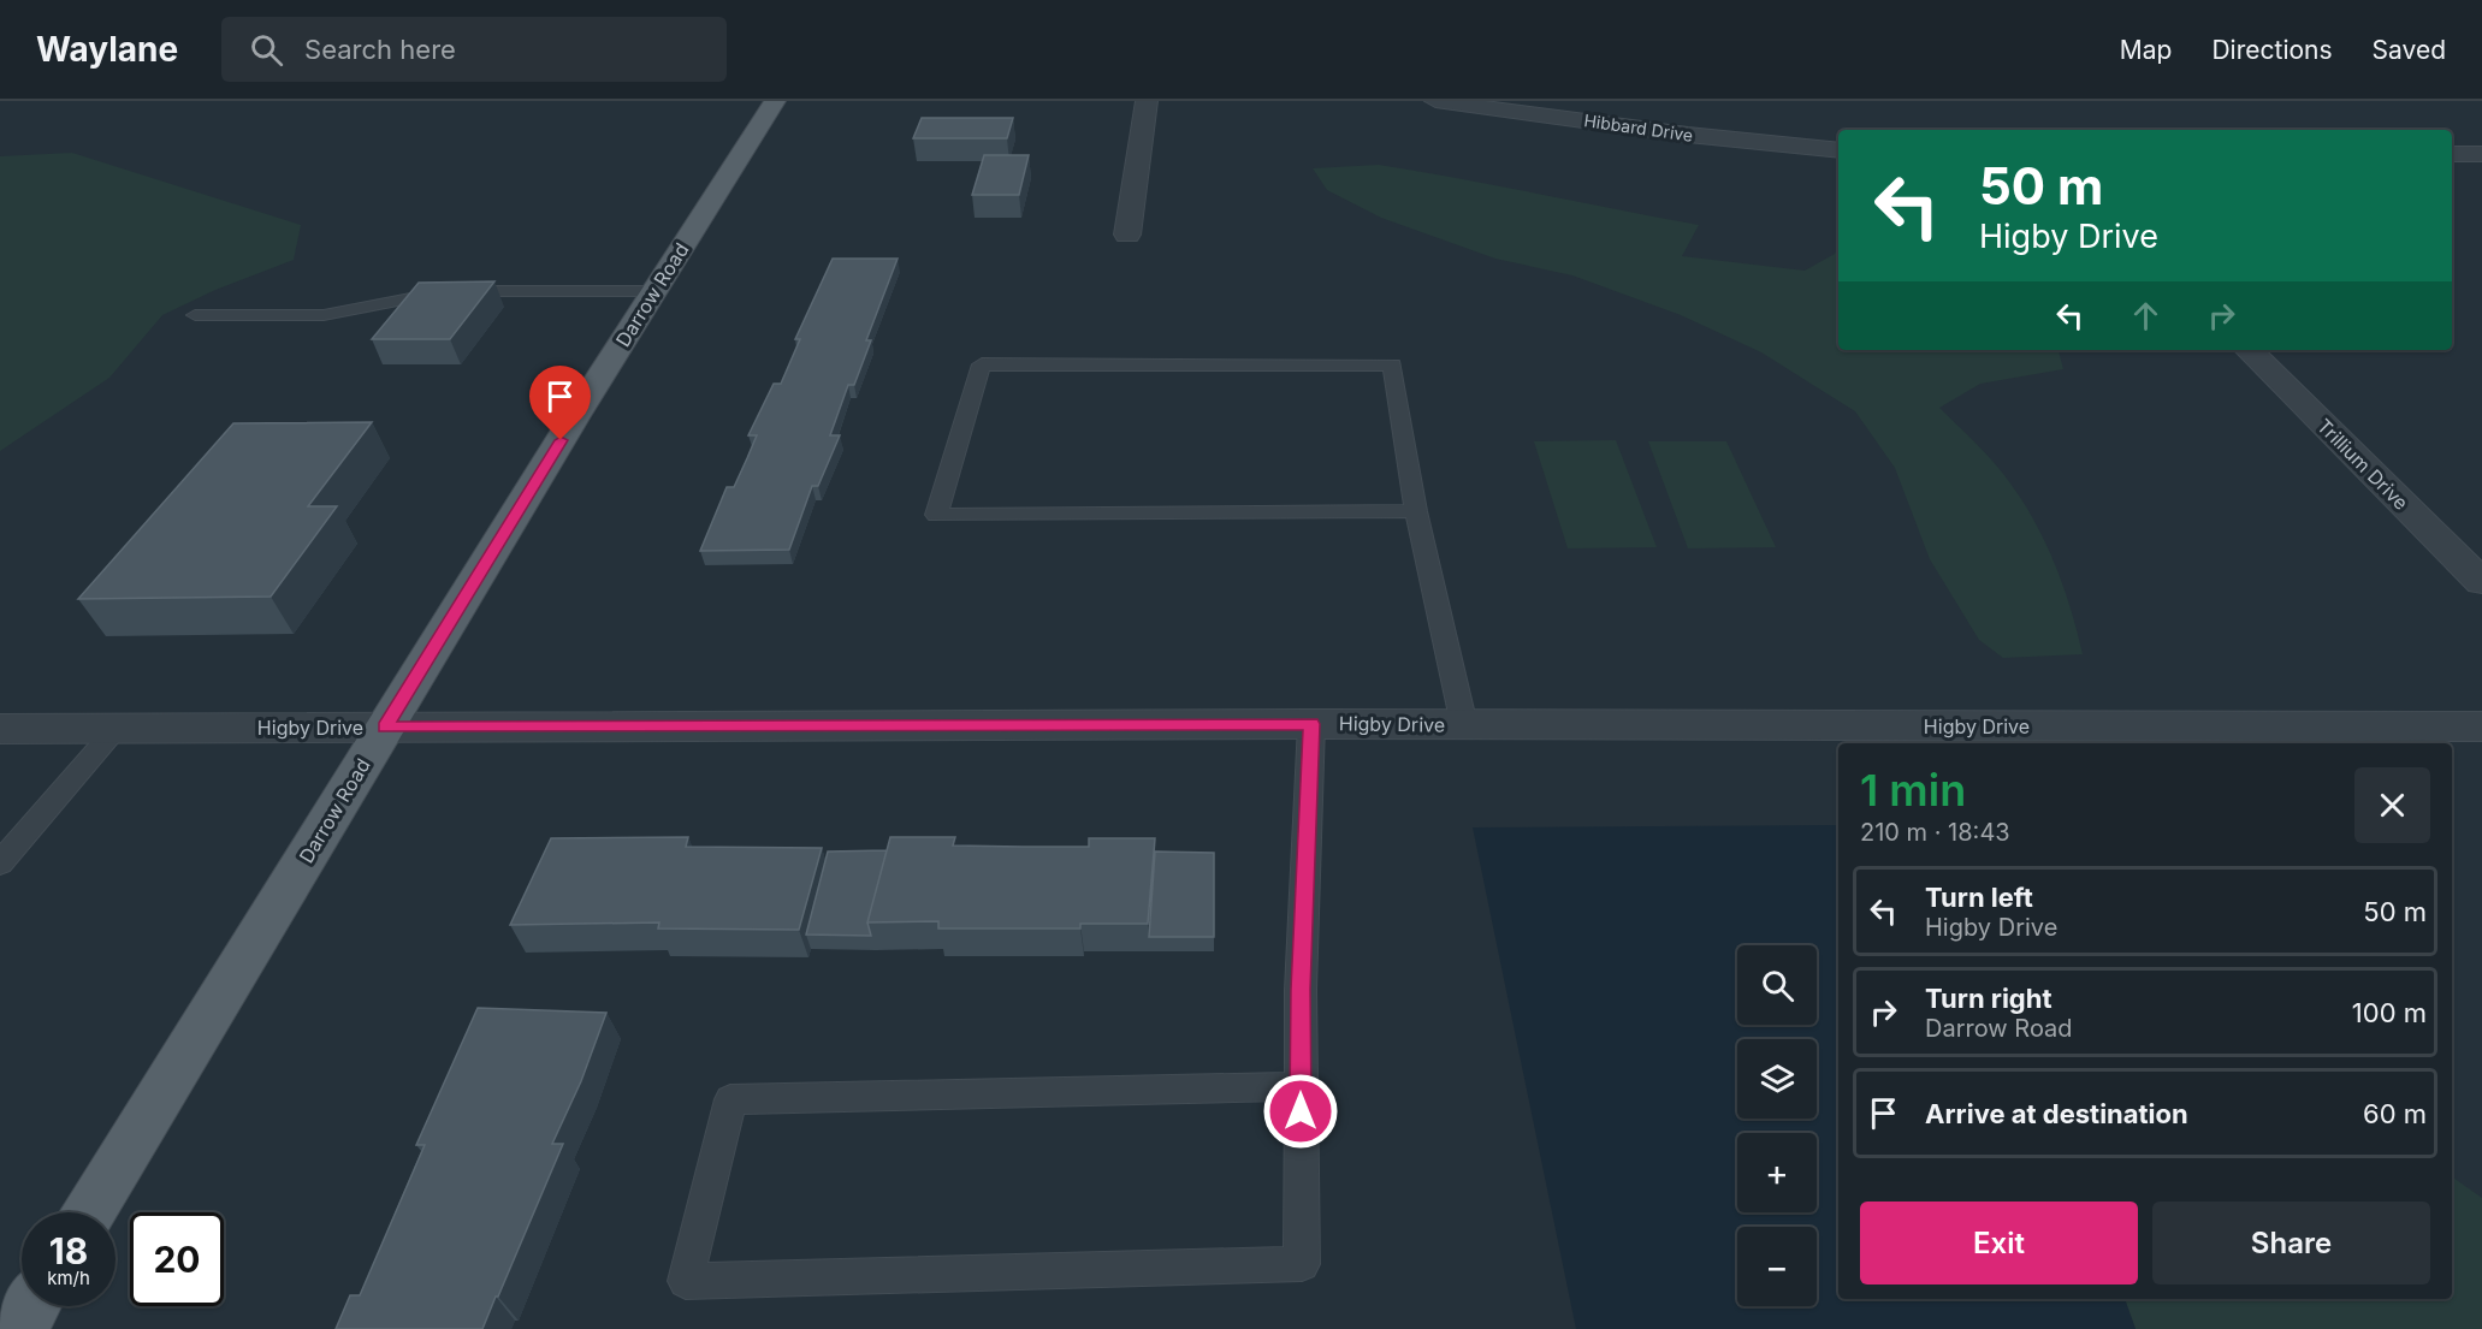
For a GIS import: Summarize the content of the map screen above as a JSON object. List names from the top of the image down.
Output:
{
  "streets": {
    "main road": ["Darrow Road"],
    "street": ["Hibbard Drive", "Trillium Drive", "Higby Drive"]
  },
  "crossings": [
    ["Darrow Road", "Higby Drive"]
  ],
  "page": {
    "header": "Waylane",
    "search": "Search here",
    "nav": ["Map", "Directions", "Saved"],
    "turn": ["50 m", "Higby Drive"],
    "heading": ["1 min", "210 m · 18:43"],
    "list": [
      {
        "name": "Turn left",
        "note": "Higby Drive",
        "value": "50 m"
      },
      {
        "name": "Turn right",
        "note": "Darrow Road",
        "value": "100 m"
      },
      {
        "name": "Arrive at destination",
        "value": "60 m"
      }
    ],
    "map_buttons": ["+", "−"],
    "buttons": ["Exit", "Share"],
    "speed": "18 km/h",
    "limit": "20"
  }
}
